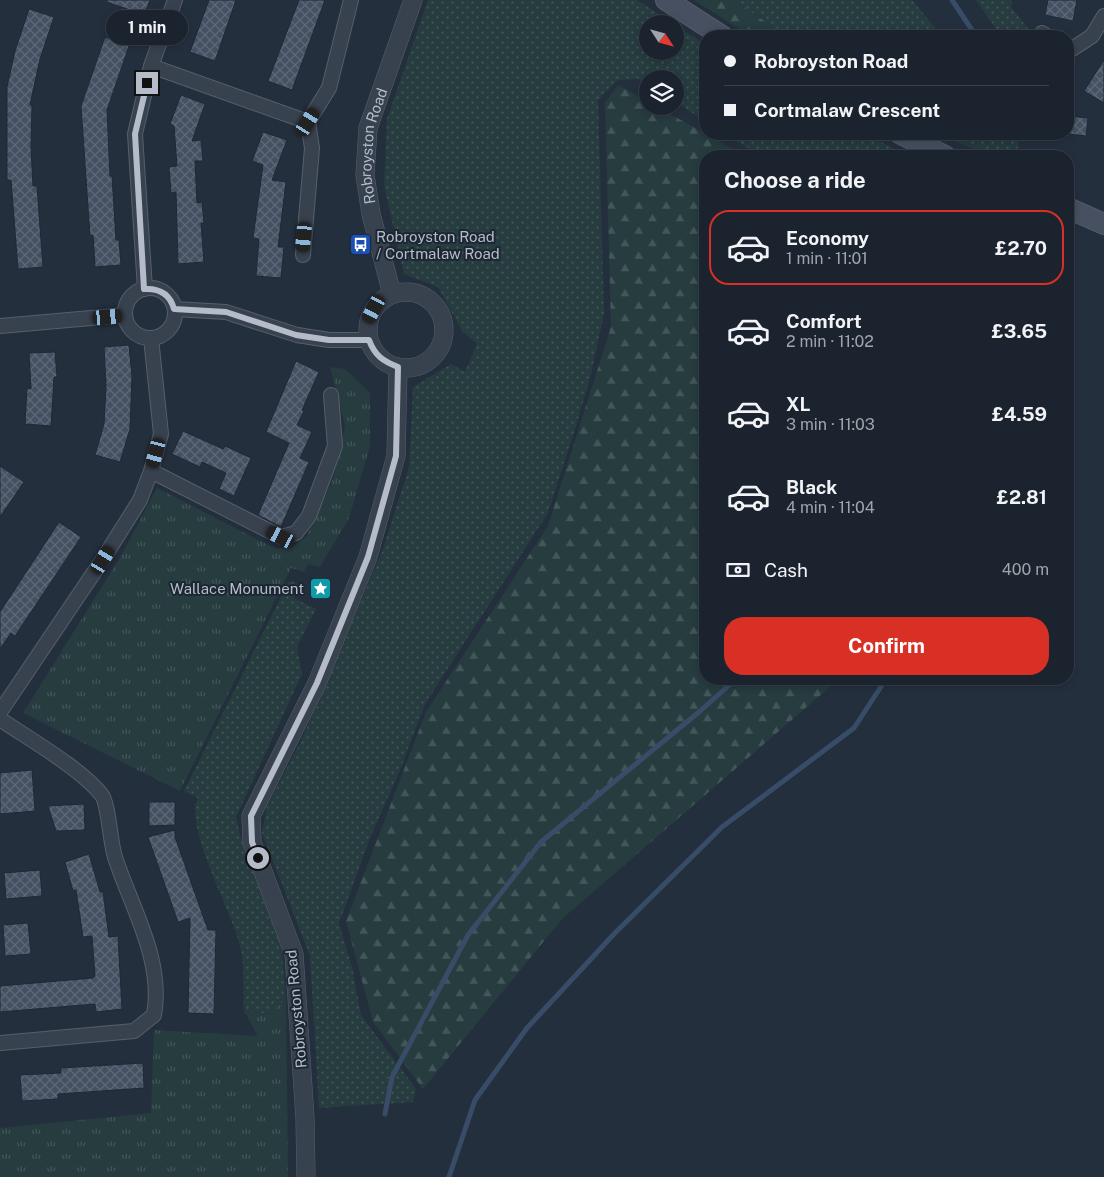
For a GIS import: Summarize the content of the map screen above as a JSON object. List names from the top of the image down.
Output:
{
  "streets": {
    "street": ["Robroyston Road"]
  },
  "places": {
    "bus stop": ["Robroyston Road / Cortmalaw Road"],
    "place": ["Wallace Monument"]
  },
  "north": "bottom right",
  "page": {
    "bubble": "1 min",
    "banner": ["Robroyston Road", "Cortmalaw Crescent"],
    "heading": "Choose a ride",
    "list": [
      {
        "name": "Economy",
        "note": "1 min · 11:01",
        "value": "£2.70"
      },
      {
        "name": "Comfort",
        "note": "2 min · 11:02",
        "value": "£3.65"
      },
      {
        "name": "XL",
        "note": "3 min · 11:03",
        "value": "£4.59"
      },
      {
        "name": "Black",
        "note": "4 min · 11:04",
        "value": "£2.81"
      }
    ],
    "pay": ["Cash", "400 m"],
    "buttons": "Confirm"
  }
}
